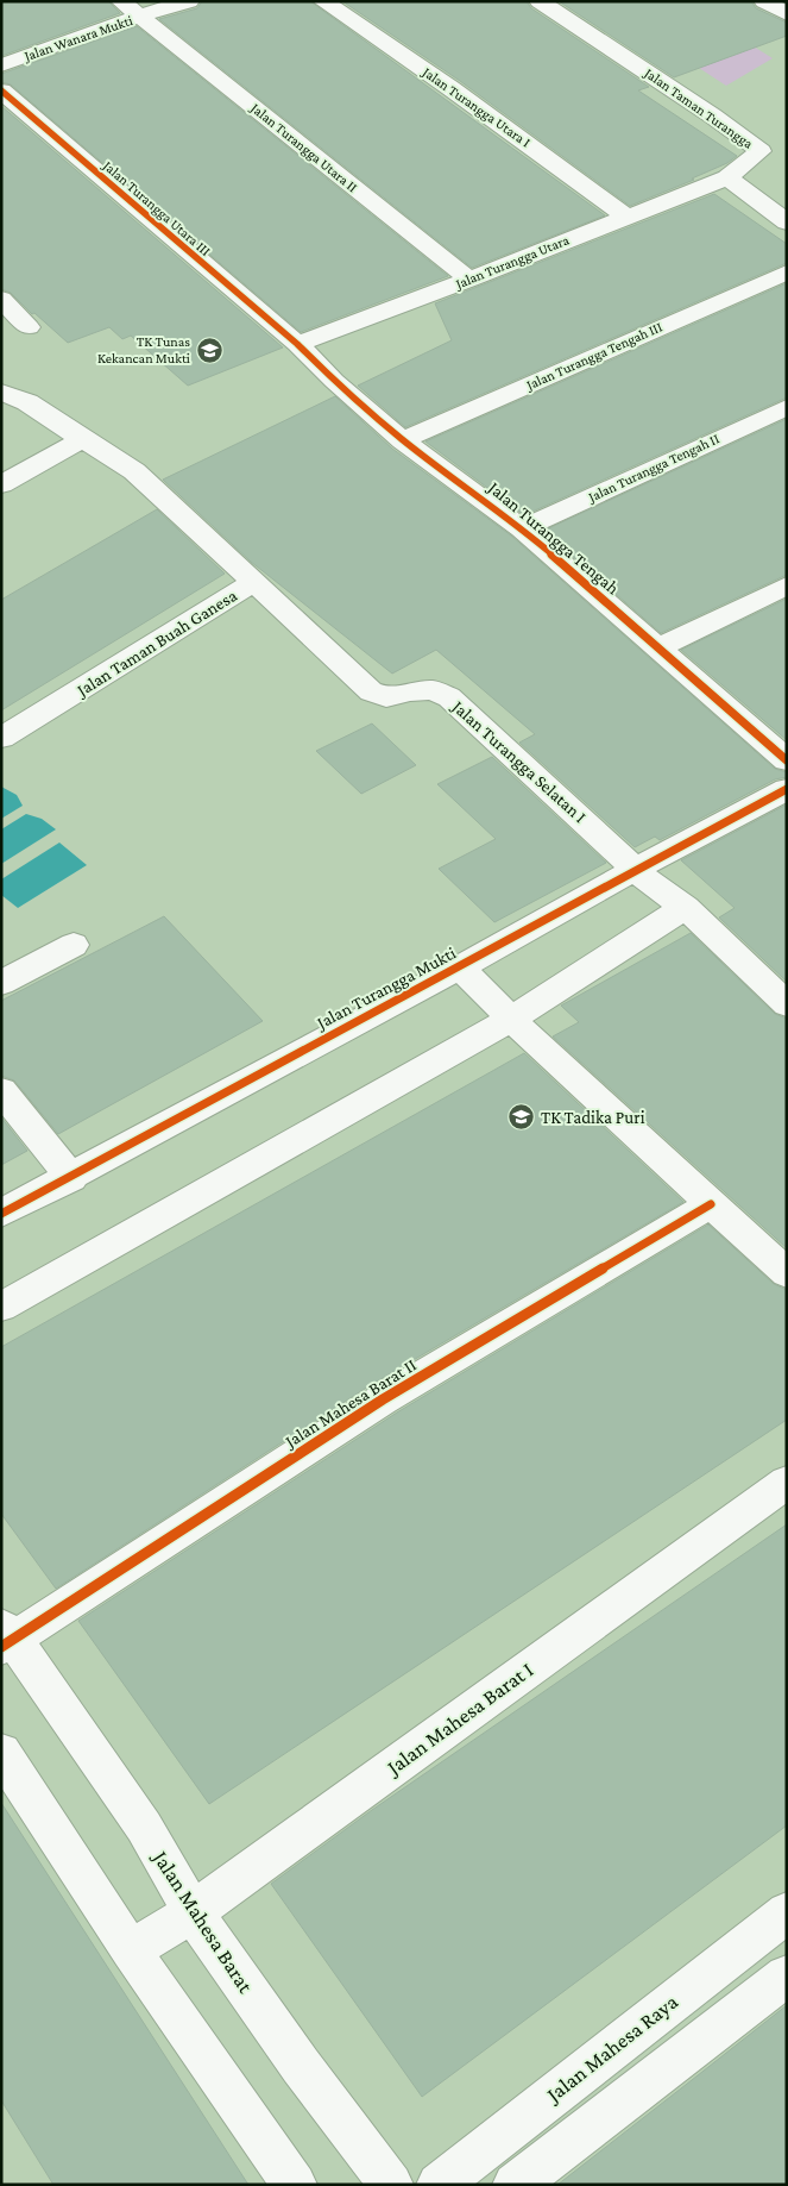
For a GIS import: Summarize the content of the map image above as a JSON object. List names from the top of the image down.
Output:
{
  "streets": {
    "street": [
      "Jalan Wanara Mukti",
      "Jalan Turangga Utara I",
      "Jalan Taman Turangga",
      "Jalan Turangga Utara II",
      "Jalan Turangga Utara III",
      "Jalan Turangga Utara",
      "Jalan Turangga Tengah III",
      "Jalan Turangga Tengah II",
      "Jalan Turangga Tengah",
      "Jalan Taman Buah Ganesa",
      "Jalan Turangga Selatan I",
      "Jalan Turangga Mukti",
      "Jalan Mahesa Barat II",
      "Jalan Mahesa Barat I",
      "Jalan Mahesa Barat",
      "Jalan Mahesa Raya"
    ]
  },
  "crossings": [
    ["Jalan Wanara Mukti", "Jalan Turangga Utara II"],
    ["Jalan Turangga Utara I", "Jalan Turangga Utara"],
    ["Jalan Taman Turangga", "Jalan Turangga Utara"],
    ["Jalan Turangga Utara II", "Jalan Turangga Utara"],
    ["Jalan Turangga Utara III", "Jalan Turangga Utara"],
    ["Jalan Turangga Utara III", "Jalan Turangga Tengah"],
    ["Jalan Turangga Utara", "Jalan Turangga Tengah"],
    ["Jalan Turangga Tengah III", "Jalan Turangga Tengah"],
    ["Jalan Turangga Tengah II", "Jalan Turangga Tengah"],
    ["Jalan Taman Buah Ganesa", "Jalan Turangga Selatan I"],
    ["Jalan Turangga Selatan I", "Jalan Turangga Mukti"],
    ["Jalan Mahesa Barat II", "Jalan Mahesa Barat"],
    ["Jalan Mahesa Barat I", "Jalan Mahesa Barat"]
  ],
  "places": {
    "school or university": ["TK Tunas Kekancan Mukti", "TK Tadika Puri"]
  }
}
